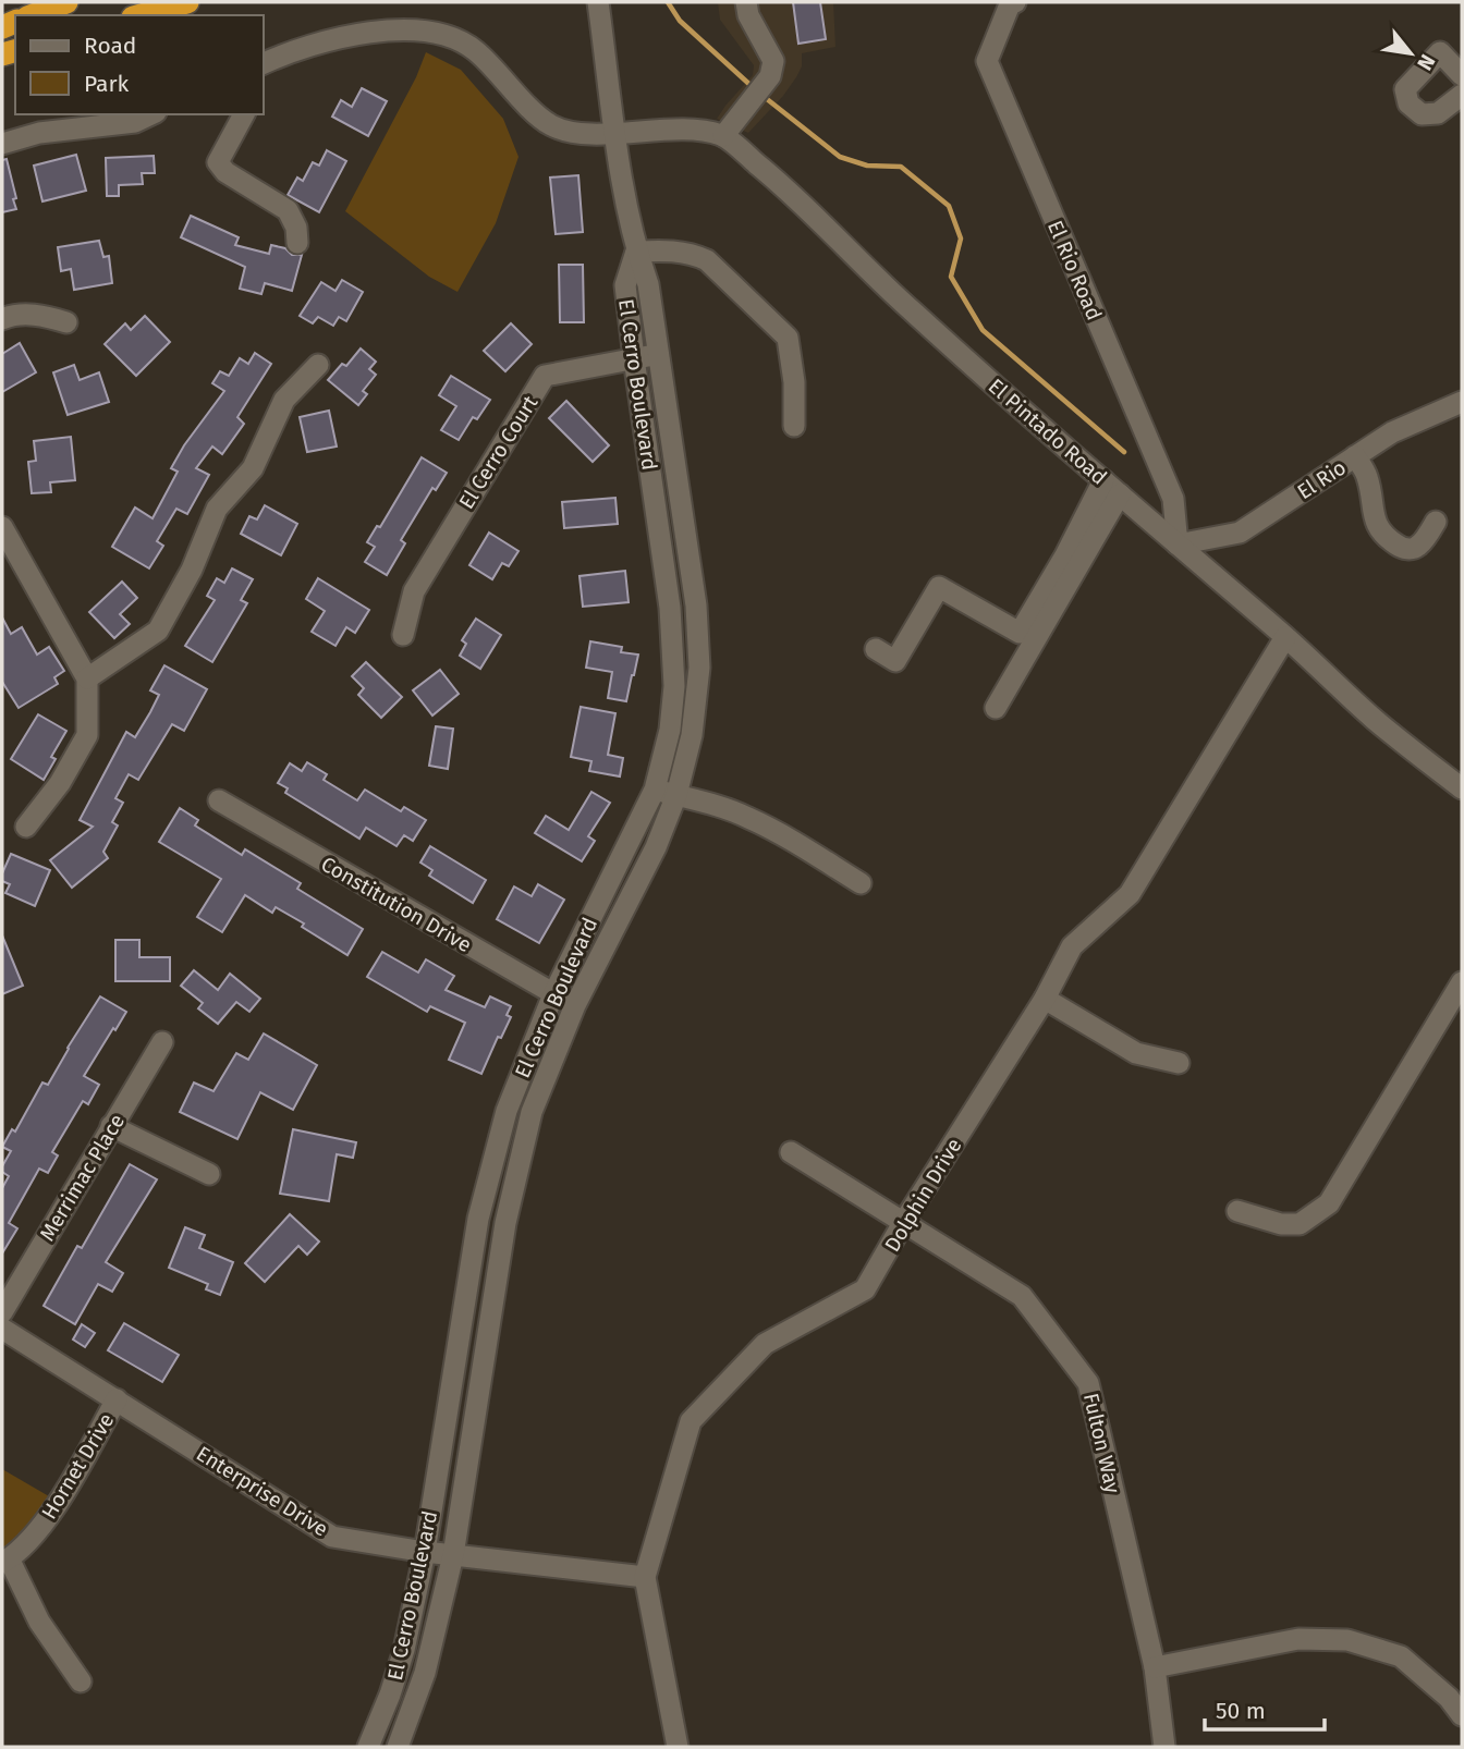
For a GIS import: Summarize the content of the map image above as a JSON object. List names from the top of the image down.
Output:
{
  "streets": {
    "street": [
      "El Rio Road",
      "El Cerro Boulevard",
      "El Pintado Road",
      "El Cerro Court",
      "El Rio",
      "Constitution Drive",
      "Merrimac Place",
      "Dolphin Drive",
      "Fulton Way",
      "Hornet Drive",
      "Enterprise Drive"
    ]
  },
  "crossings": [
    ["El Rio Road", "El Pintado Road"],
    ["El Rio Road", "El Rio"],
    ["El Cerro Boulevard", "El Pintado Road"],
    ["El Cerro Boulevard", "El Cerro Court"],
    ["El Cerro Boulevard", "Constitution Drive"],
    ["El Cerro Boulevard", "Enterprise Drive"],
    ["El Pintado Road", "El Rio"],
    ["El Pintado Road", "Dolphin Drive"],
    ["Dolphin Drive", "Fulton Way"],
    ["Dolphin Drive", "Enterprise Drive"],
    ["Hornet Drive", "Enterprise Drive"]
  ],
  "legend": ["Road", "Park"],
  "scale_bar": "50 m",
  "north": "bottom right"
}
